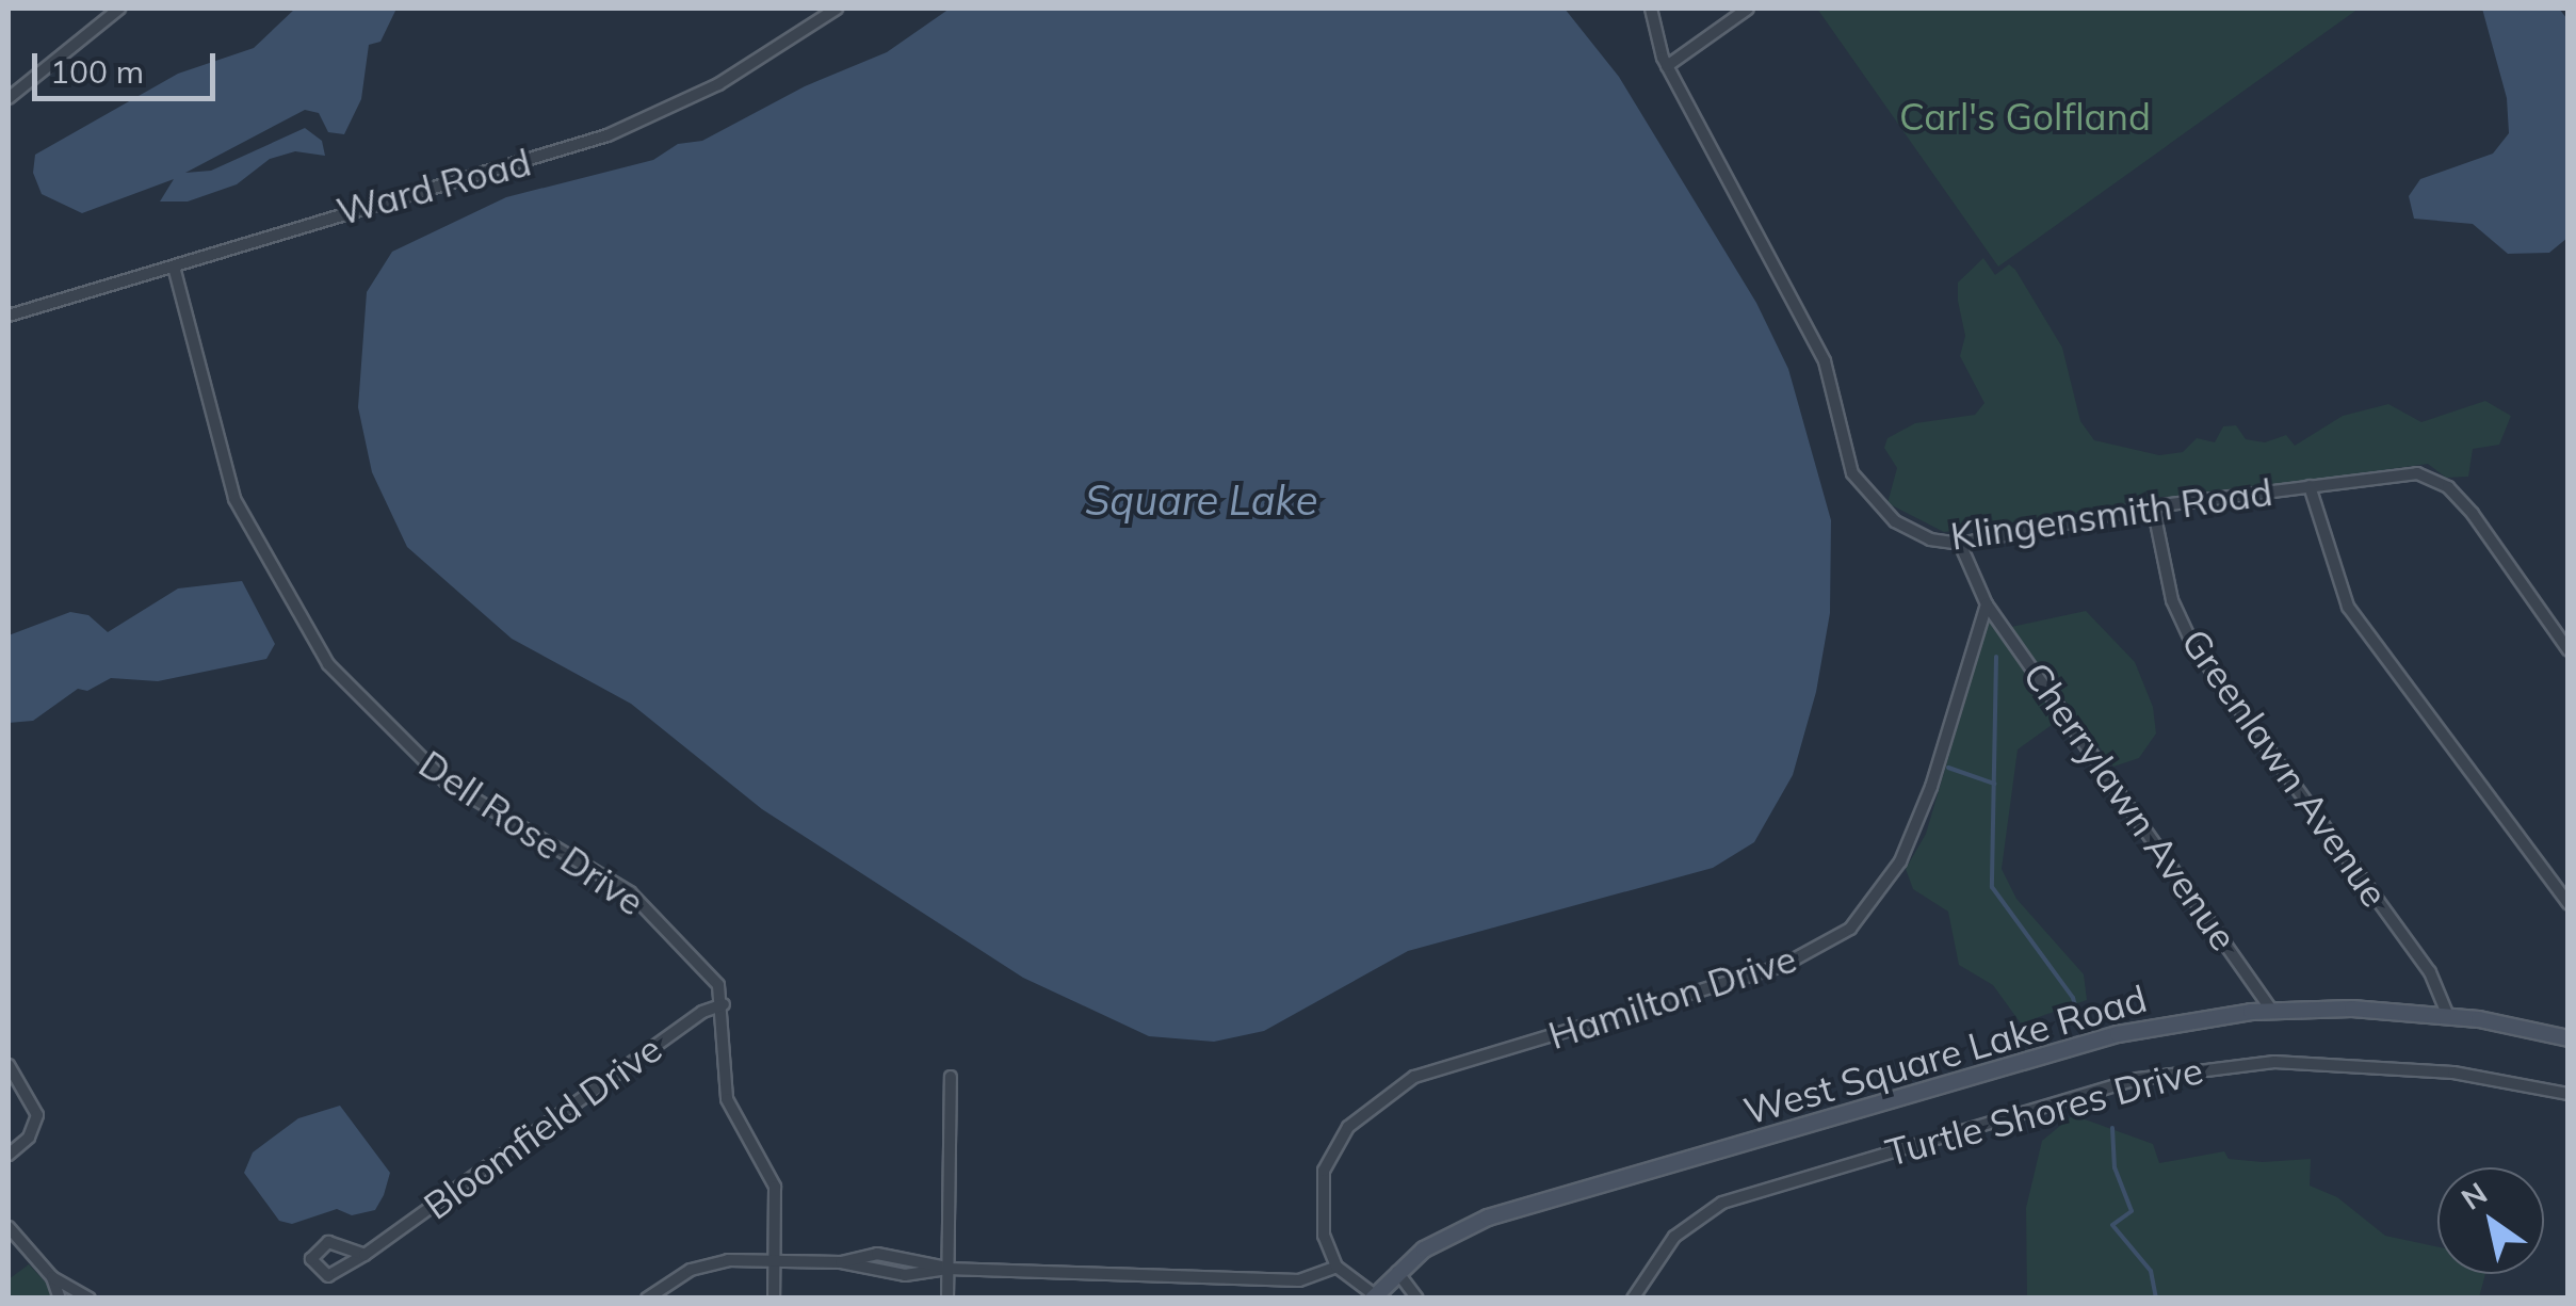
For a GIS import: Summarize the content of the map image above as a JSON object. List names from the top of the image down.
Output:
{
  "streets": {
    "street": [
      "Ward Road",
      "Klingensmith Road",
      "Greenlawn Avenue",
      "Cherrylawn Avenue",
      "Dell Rose Drive",
      "Hamilton Drive",
      "West Square Lake Road",
      "Turtle Shores Drive",
      "Bloomfield Drive"
    ]
  },
  "crossings": [
    ["Ward Road", "Dell Rose Drive"],
    ["Klingensmith Road", "Greenlawn Avenue"],
    ["Greenlawn Avenue", "West Square Lake Road"],
    ["Cherrylawn Avenue", "Hamilton Drive"],
    ["Cherrylawn Avenue", "West Square Lake Road"],
    ["Dell Rose Drive", "Bloomfield Drive"]
  ],
  "water": ["Square Lake"],
  "parks": ["Carl's Golfland"],
  "scale_bar": "100 m",
  "north": "top left"
}
